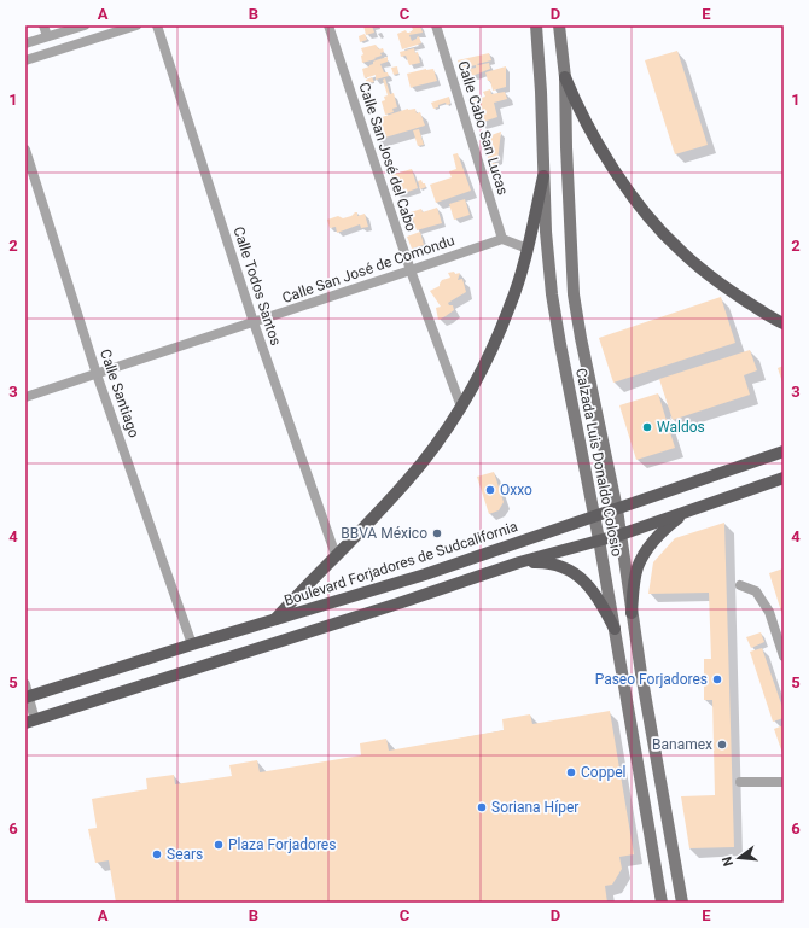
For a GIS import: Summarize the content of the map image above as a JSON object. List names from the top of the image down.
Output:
{
  "streets": {
    "main road": ["Calzada Luis Donaldo Colosio", "Boulevard Forjadores de Sudcalifornia"],
    "street": [
      "Calle Cabo San Lucas",
      "Calle San José del Cabo",
      "Calle San José de Comondu",
      "Calle Todos Santos",
      "Calle Santiago"
    ]
  },
  "crossings": [
    ["Calle Cabo San Lucas", "Calle San José de Comondu"],
    ["Calle San José del Cabo", "Calle San José de Comondu"],
    ["Calle San José de Comondu", "Calle Todos Santos"],
    ["Calle San José de Comondu", "Calle Santiago"],
    ["Calle Santiago", "Boulevard Forjadores de Sudcalifornia"],
    ["Calzada Luis Donaldo Colosio", "Boulevard Forjadores de Sudcalifornia"]
  ],
  "places": [
    "Waldos",
    "Oxxo",
    "BBVA México",
    "Paseo Forjadores",
    "Banamex",
    "Coppel",
    "Soriana Híper",
    "Plaza Forjadores",
    "Sears"
  ],
  "north": "left",
  "grid": {
    "columns": [
      "A",
      "B",
      "C",
      "D",
      "E"
    ],
    "rows": [
      "1",
      "2",
      "3",
      "4",
      "5",
      "6"
    ]
  }
}
